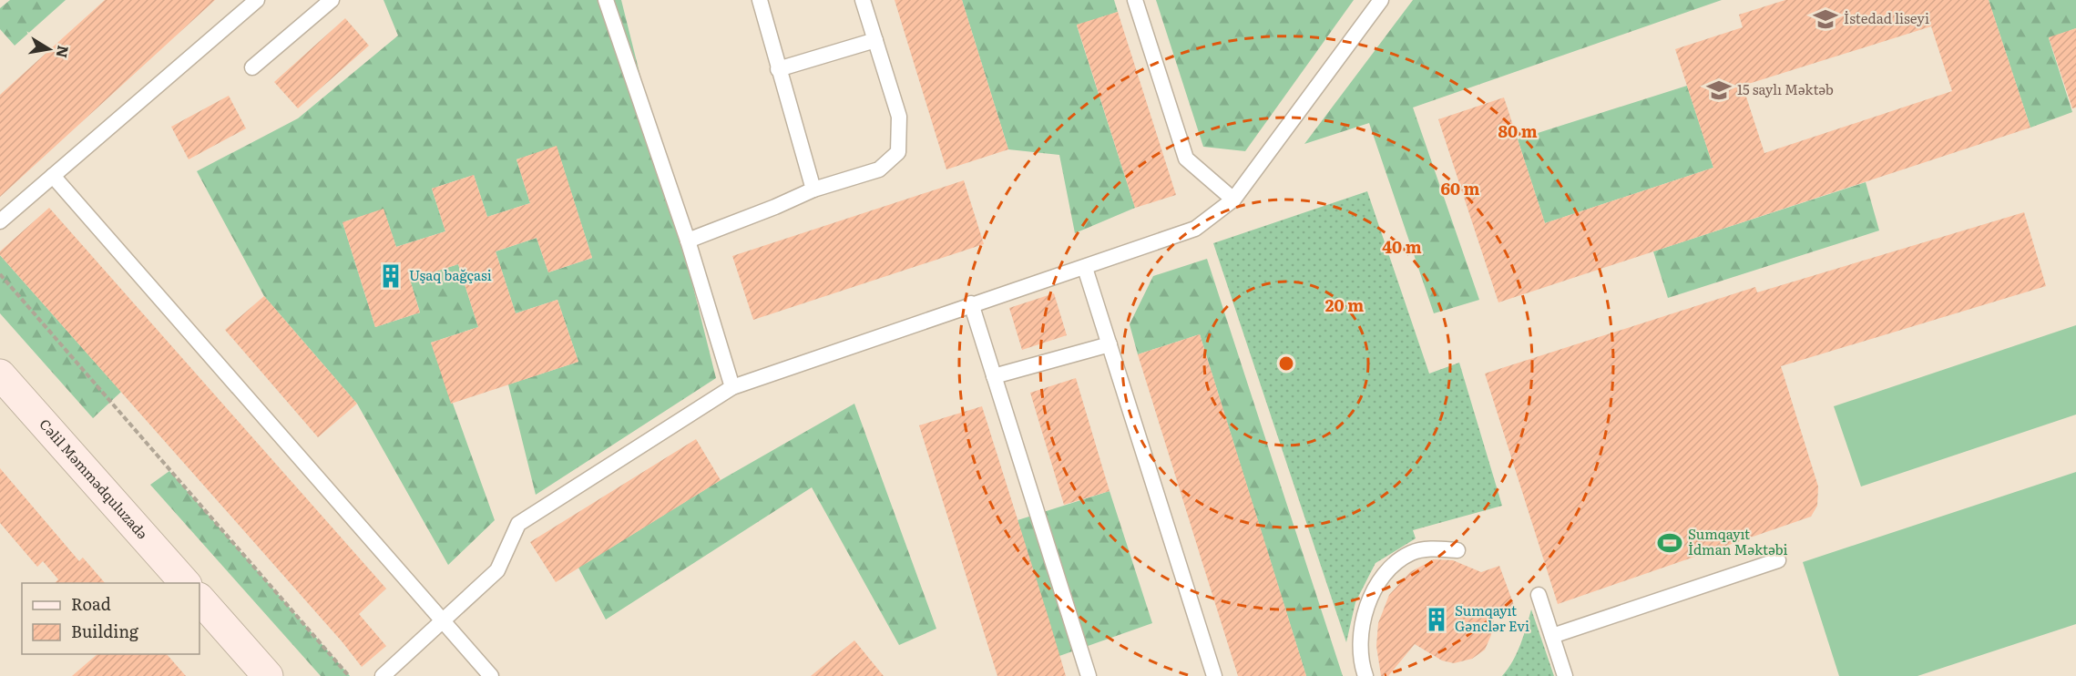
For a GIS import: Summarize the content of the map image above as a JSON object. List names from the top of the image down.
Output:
{
  "streets": {
    "main road": ["Cəlil Məmmədquluzadə"]
  },
  "places": {
    "school or university": ["İstedad liseyi", "15 saylı Məktəb"],
    "building": ["Uşaq bağçasi", "Sumqayıt Gənclər Evi"],
    "sports": ["Sumqayıt İdman Məktəbi"]
  },
  "legend": ["Road", "Building"],
  "north": "right",
  "rings": [
    "80 m",
    "60 m",
    "40 m",
    "20 m"
  ]
}
